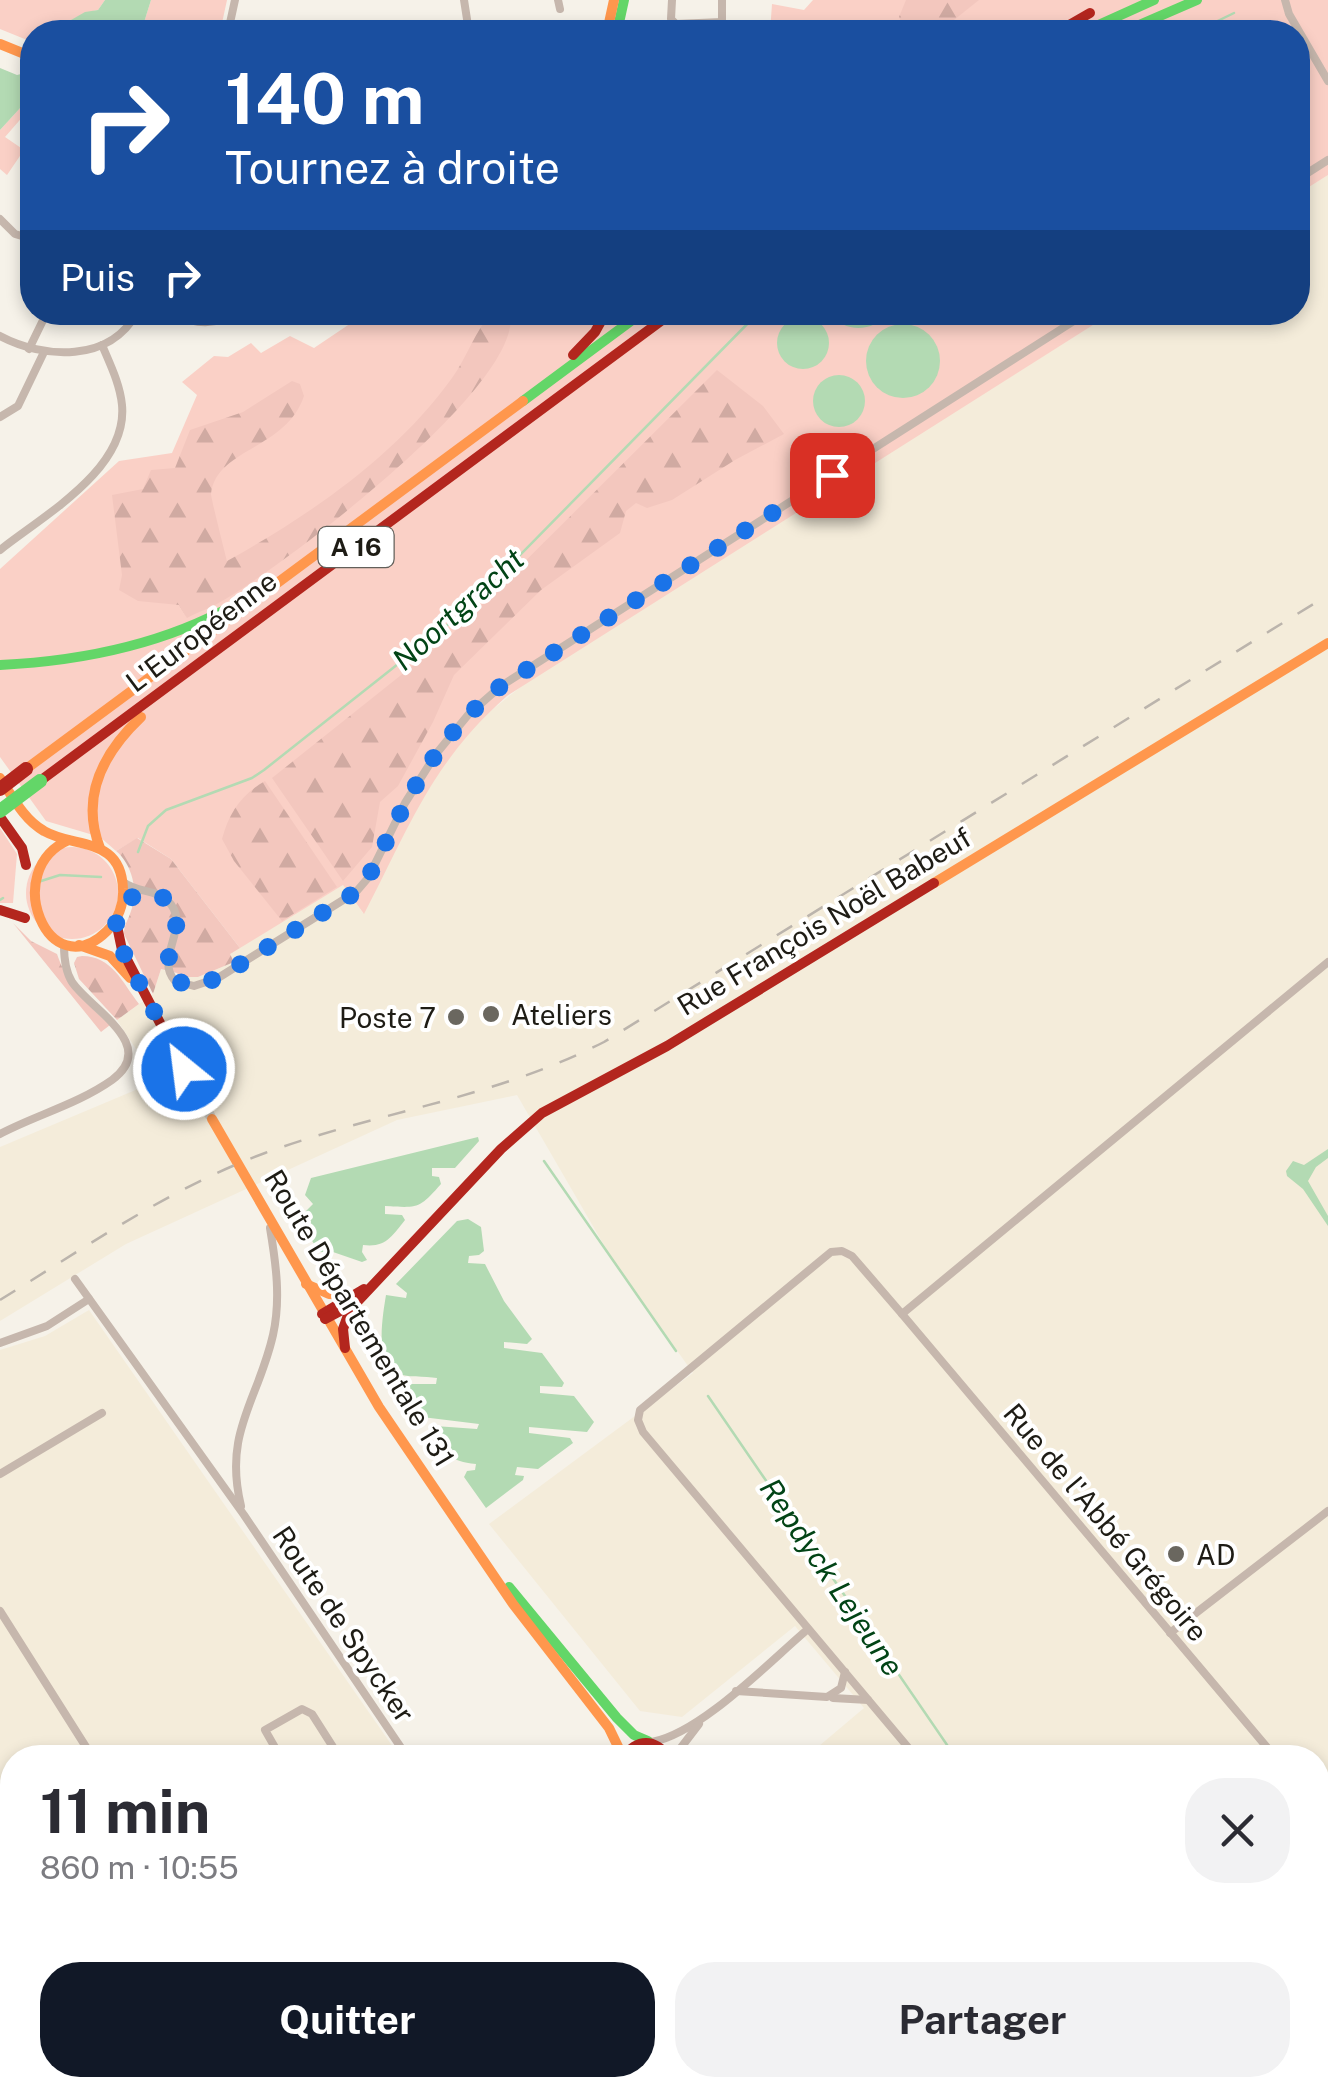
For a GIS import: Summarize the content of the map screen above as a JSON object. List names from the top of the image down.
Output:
{
  "streets": {
    "main road": [
      "A 16",
      "L'Européenne",
      "Rue François Noël Babeuf",
      "Route Départementale 131"
    ],
    "street": ["Rue de l'Abbé Grégoire", "Route de Spycker"]
  },
  "crossings": [
    ["Rue François Noël Babeuf", "Route Départementale 131"],
    ["Route Départementale 131", "Route de Spycker"]
  ],
  "water": ["Noortgracht", "Repdyck Lejeune"],
  "places": ["Ateliers", "Poste 7", "AD"],
  "page": {
    "turn": ["140 m", "Tournez à droite"],
    "then": "Puis",
    "heading": ["11 min", "860 m · 10:55"],
    "buttons": ["Quitter", "Partager"]
  }
}
